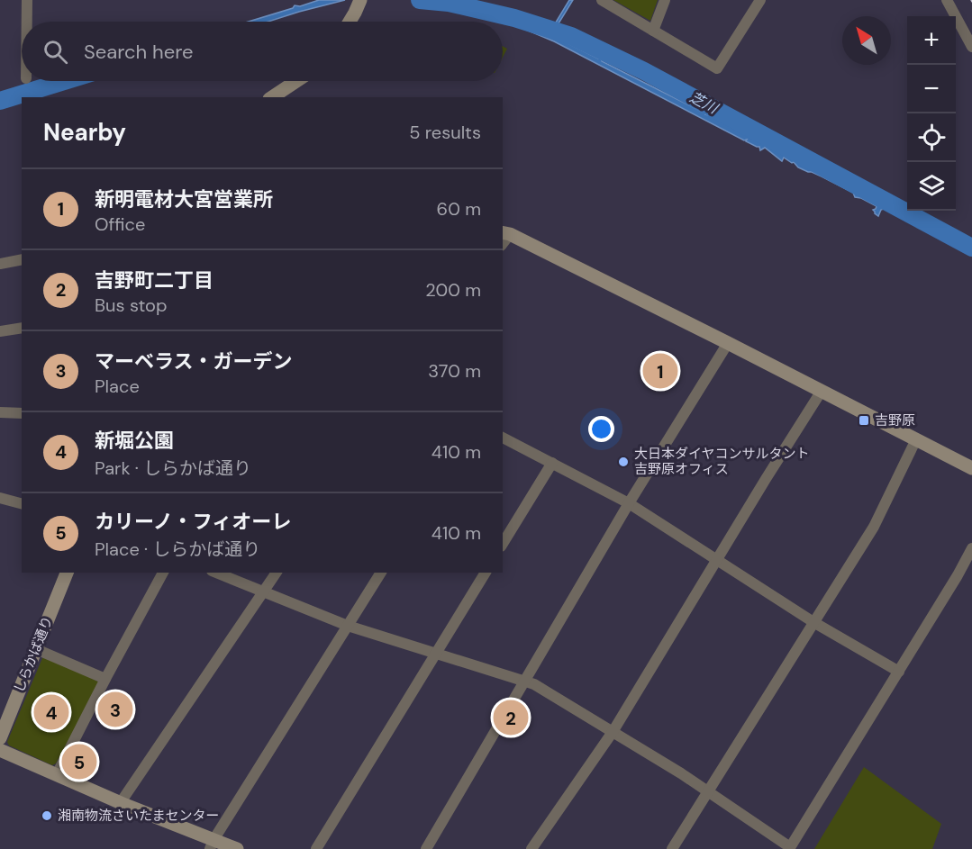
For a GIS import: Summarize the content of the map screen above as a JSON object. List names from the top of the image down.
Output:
{
  "streets": {
    "street": ["しらかば通り"]
  },
  "water": ["芝川"],
  "places": {
    "transit": ["吉野原"],
    "other": ["大日本ダイヤコンサルタント 吉野原オフィス", "湘南物流さいたまセンター"]
  },
  "north": "top left",
  "page": {
    "map_buttons": ["+", "−"],
    "search": "Search here",
    "heading": ["Nearby", "5 results"],
    "list": [
      {
        "mark": "1",
        "name": "新明電材大宮営業所",
        "note": "Office",
        "value": "60 m"
      },
      {
        "mark": "2",
        "name": "吉野町二丁目",
        "note": "Bus stop",
        "value": "200 m"
      },
      {
        "mark": "3",
        "name": "マーベラス・ガーデン",
        "note": "Place",
        "value": "370 m"
      },
      {
        "mark": "4",
        "name": "新堀公園",
        "note": "Park · しらかば通り",
        "value": "410 m"
      },
      {
        "mark": "5",
        "name": "カリーノ・フィオーレ",
        "note": "Place · しらかば通り",
        "value": "410 m"
      }
    ],
    "pins": [
      "1",
      "3",
      "4",
      "2",
      "5"
    ]
  }
}
